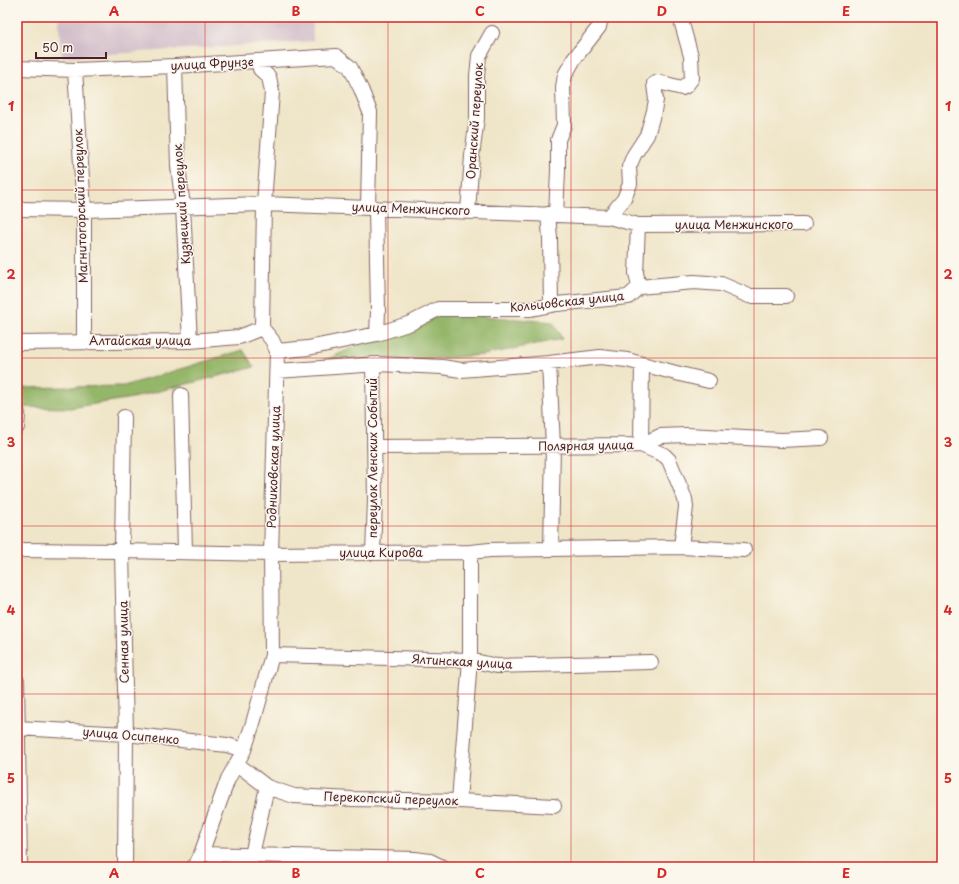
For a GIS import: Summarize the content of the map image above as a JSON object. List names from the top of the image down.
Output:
{
  "streets": {
    "street": [
      "улица Фрунзе",
      "Оранский переулок",
      "Кузнецкий переулок",
      "Магнитогорский переулок",
      "улица Менжинского",
      "Кольцовская улица",
      "Алтайская улица",
      "Полярная улица",
      "переулок Ленских Событий",
      "Родниковская улица",
      "улица Кирова",
      "Сенная улица",
      "Ялтинская улица",
      "улица Осипенко",
      "Перекопский переулок"
    ]
  },
  "crossings": [
    ["улица Фрунзе", "Кузнецкий переулок"],
    ["улица Фрунзе", "Магнитогорский переулок"],
    ["улица Фрунзе", "улица Менжинского"],
    ["Оранский переулок", "улица Менжинского"],
    ["Кузнецкий переулок", "улица Менжинского"],
    ["Кузнецкий переулок", "Алтайская улица"],
    ["Магнитогорский переулок", "улица Менжинского"],
    ["Магнитогорский переулок", "Алтайская улица"],
    ["Кольцовская улица", "Родниковская улица"],
    ["Полярная улица", "переулок Ленских Событий"],
    ["переулок Ленских Событий", "улица Кирова"],
    ["Родниковская улица", "улица Кирова"],
    ["Родниковская улица", "Ялтинская улица"],
    ["Родниковская улица", "улица Осипенко"],
    ["Родниковская улица", "Перекопский переулок"],
    ["улица Кирова", "Сенная улица"],
    ["Сенная улица", "улица Осипенко"]
  ],
  "scale_bar": "50 m",
  "grid": {
    "columns": [
      "A",
      "B",
      "C",
      "D",
      "E"
    ],
    "rows": [
      "1",
      "2",
      "3",
      "4",
      "5"
    ]
  }
}
